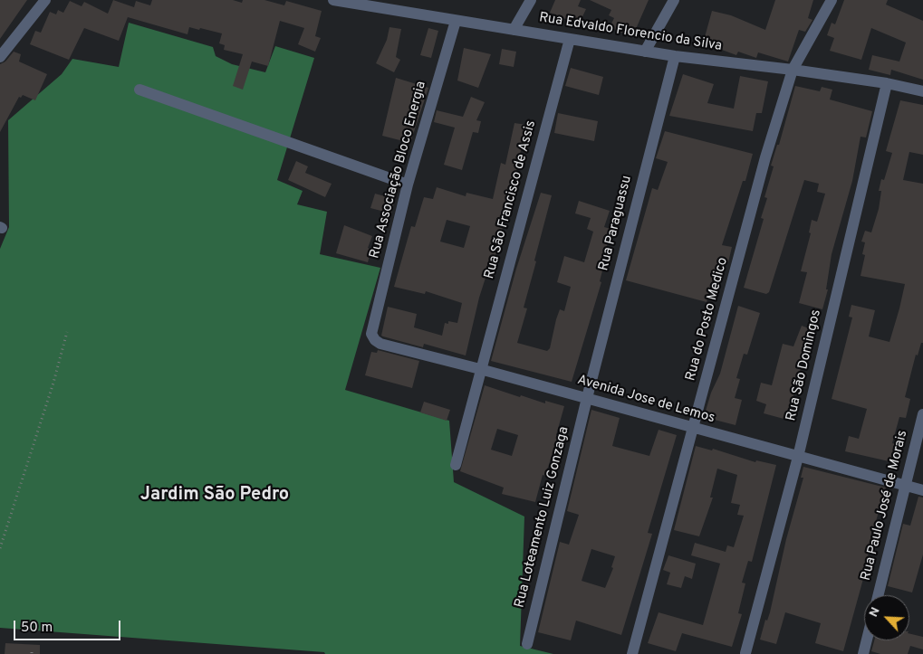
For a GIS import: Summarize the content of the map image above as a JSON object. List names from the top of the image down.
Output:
{
  "streets": {
    "street": [
      "Rua Edvaldo Florencio da Silva",
      "Rua Associação Bloco Energia",
      "Rua São Francisco de Assis",
      "Rua Paraguassu",
      "Rua do Posto Medico",
      "Rua São Domingos",
      "Avenida Jose de Lemos",
      "Rua Paulo José de Morais",
      "Rua Loteamento Luiz Gonzaga"
    ]
  },
  "crossings": [
    ["Rua Edvaldo Florencio da Silva", "Rua Associação Bloco Energia"],
    ["Rua Edvaldo Florencio da Silva", "Rua São Francisco de Assis"],
    ["Rua Edvaldo Florencio da Silva", "Rua Paraguassu"],
    ["Rua Edvaldo Florencio da Silva", "Rua do Posto Medico"],
    ["Rua Edvaldo Florencio da Silva", "Rua São Domingos"],
    ["Rua Associação Bloco Energia", "Avenida Jose de Lemos"],
    ["Rua São Francisco de Assis", "Avenida Jose de Lemos"],
    ["Rua Paraguassu", "Avenida Jose de Lemos"],
    ["Rua Paraguassu", "Rua Loteamento Luiz Gonzaga"],
    ["Rua do Posto Medico", "Avenida Jose de Lemos"],
    ["Rua São Domingos", "Avenida Jose de Lemos"],
    ["Avenida Jose de Lemos", "Rua Paulo José de Morais"],
    ["Avenida Jose de Lemos", "Rua Loteamento Luiz Gonzaga"]
  ],
  "districts": ["Jardim São Pedro"],
  "scale_bar": "50 m",
  "north": "top left"
}
